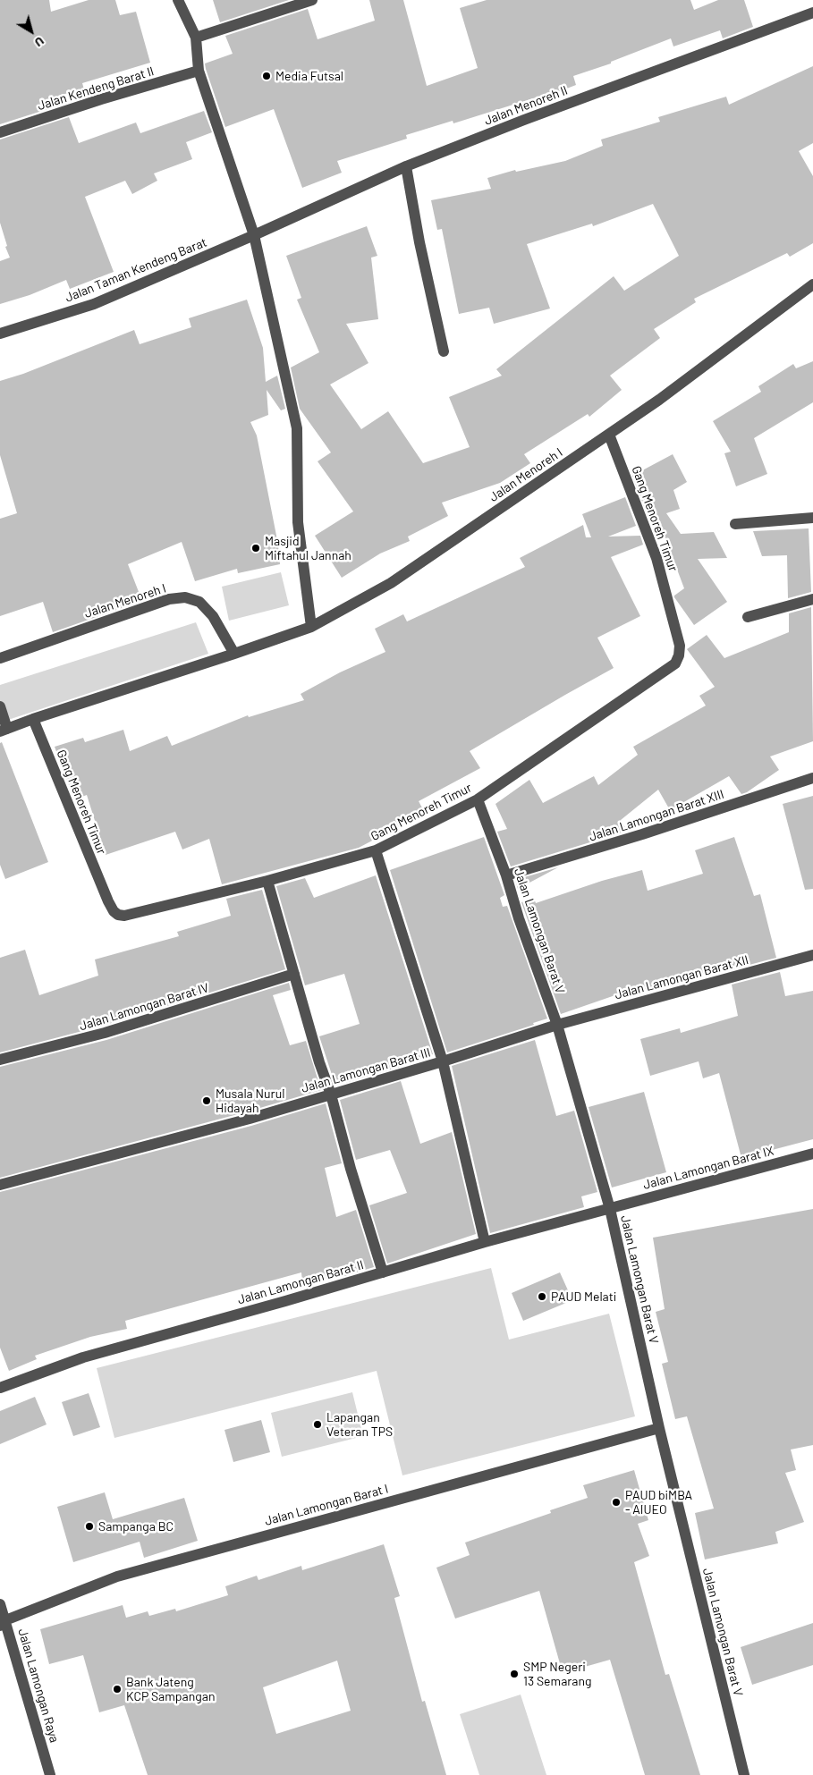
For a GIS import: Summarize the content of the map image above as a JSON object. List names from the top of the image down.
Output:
{
  "streets": {
    "street": [
      "Jalan Kendeng Barat II",
      "Jalan Menoreh II",
      "Jalan Taman Kendeng Barat",
      "Jalan Menoreh I",
      "Gang Menoreh Timur",
      "Jalan Lamongan Barat XIII",
      "Jalan Lamongan Barat V",
      "Jalan Lamongan Barat XII",
      "Jalan Lamongan Barat IV",
      "Jalan Lamongan Barat III",
      "Jalan Lamongan Barat IX",
      "Jalan Lamongan Barat II",
      "Jalan Lamongan Barat I",
      "Jalan Lamongan Raya"
    ]
  },
  "crossings": [
    ["Jalan Menoreh II", "Jalan Taman Kendeng Barat"],
    ["Jalan Menoreh I", "Gang Menoreh Timur"],
    ["Gang Menoreh Timur", "Jalan Lamongan Barat V"],
    ["Jalan Lamongan Barat XIII", "Jalan Lamongan Barat V"],
    ["Jalan Lamongan Barat V", "Jalan Lamongan Barat XII"],
    ["Jalan Lamongan Barat V", "Jalan Lamongan Barat III"],
    ["Jalan Lamongan Barat V", "Jalan Lamongan Barat IX"],
    ["Jalan Lamongan Barat V", "Jalan Lamongan Barat II"],
    ["Jalan Lamongan Barat V", "Jalan Lamongan Barat I"],
    ["Jalan Lamongan Barat XII", "Jalan Lamongan Barat III"],
    ["Jalan Lamongan Barat IX", "Jalan Lamongan Barat II"],
    ["Jalan Lamongan Barat I", "Jalan Lamongan Raya"]
  ],
  "places": [
    "Media Futsal",
    "Masjid Miftahul Jannah",
    "Musala Nurul Hidayah",
    "PAUD Melati",
    "Lapangan Veteran TPS",
    "PAUD biMBA - AIUEO",
    "Sampanga BC",
    "SMP Negeri 13 Semarang",
    "Bank Jateng KCP Sampangan"
  ],
  "north": "bottom right"
}
